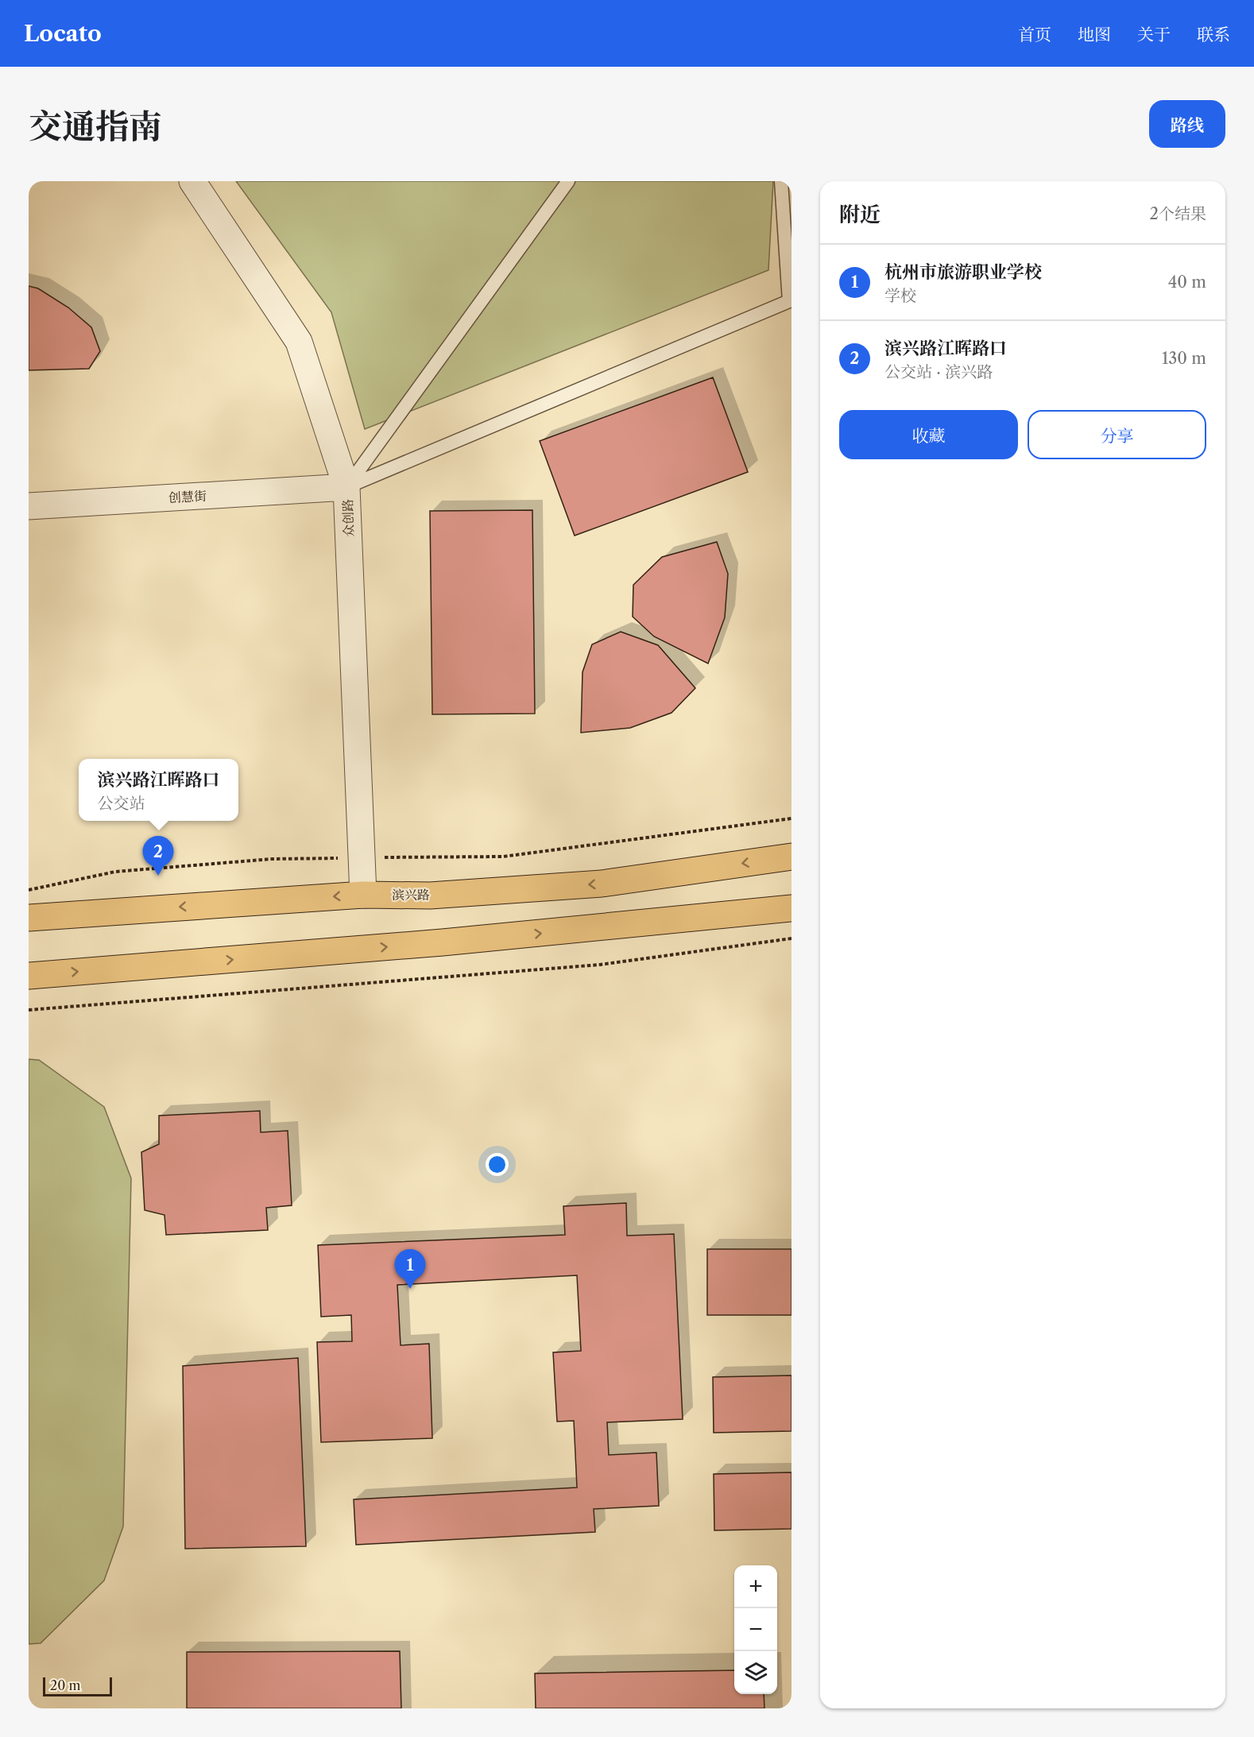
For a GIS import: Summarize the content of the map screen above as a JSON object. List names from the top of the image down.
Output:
{
  "streets": {
    "main road": ["滨兴路"],
    "street": ["创慧街", "众创路"]
  },
  "crossings": [
    ["创慧街", "众创路"],
    ["众创路", "滨兴路"]
  ],
  "scale_bar": "20 m",
  "page": {
    "header": "Locato",
    "nav": [
      "首页",
      "地图",
      "关于",
      "联系"
    ],
    "title": "交通指南",
    "buttons": [
      "路线",
      ["收藏", "分享"]
    ],
    "heading": ["附近", "2个结果"],
    "list": [
      {
        "mark": "1",
        "name": "杭州市旅游职业学校",
        "note": "学校",
        "value": "40 m"
      },
      {
        "mark": "2",
        "name": "滨兴路江晖路口",
        "note": "公交站 · 滨兴路",
        "value": "130 m"
      }
    ],
    "popup": ["滨兴路江晖路口", "公交站"],
    "pins": ["2", "1"],
    "map_buttons": ["+", "−"],
    "scale": "20 m"
  }
}
